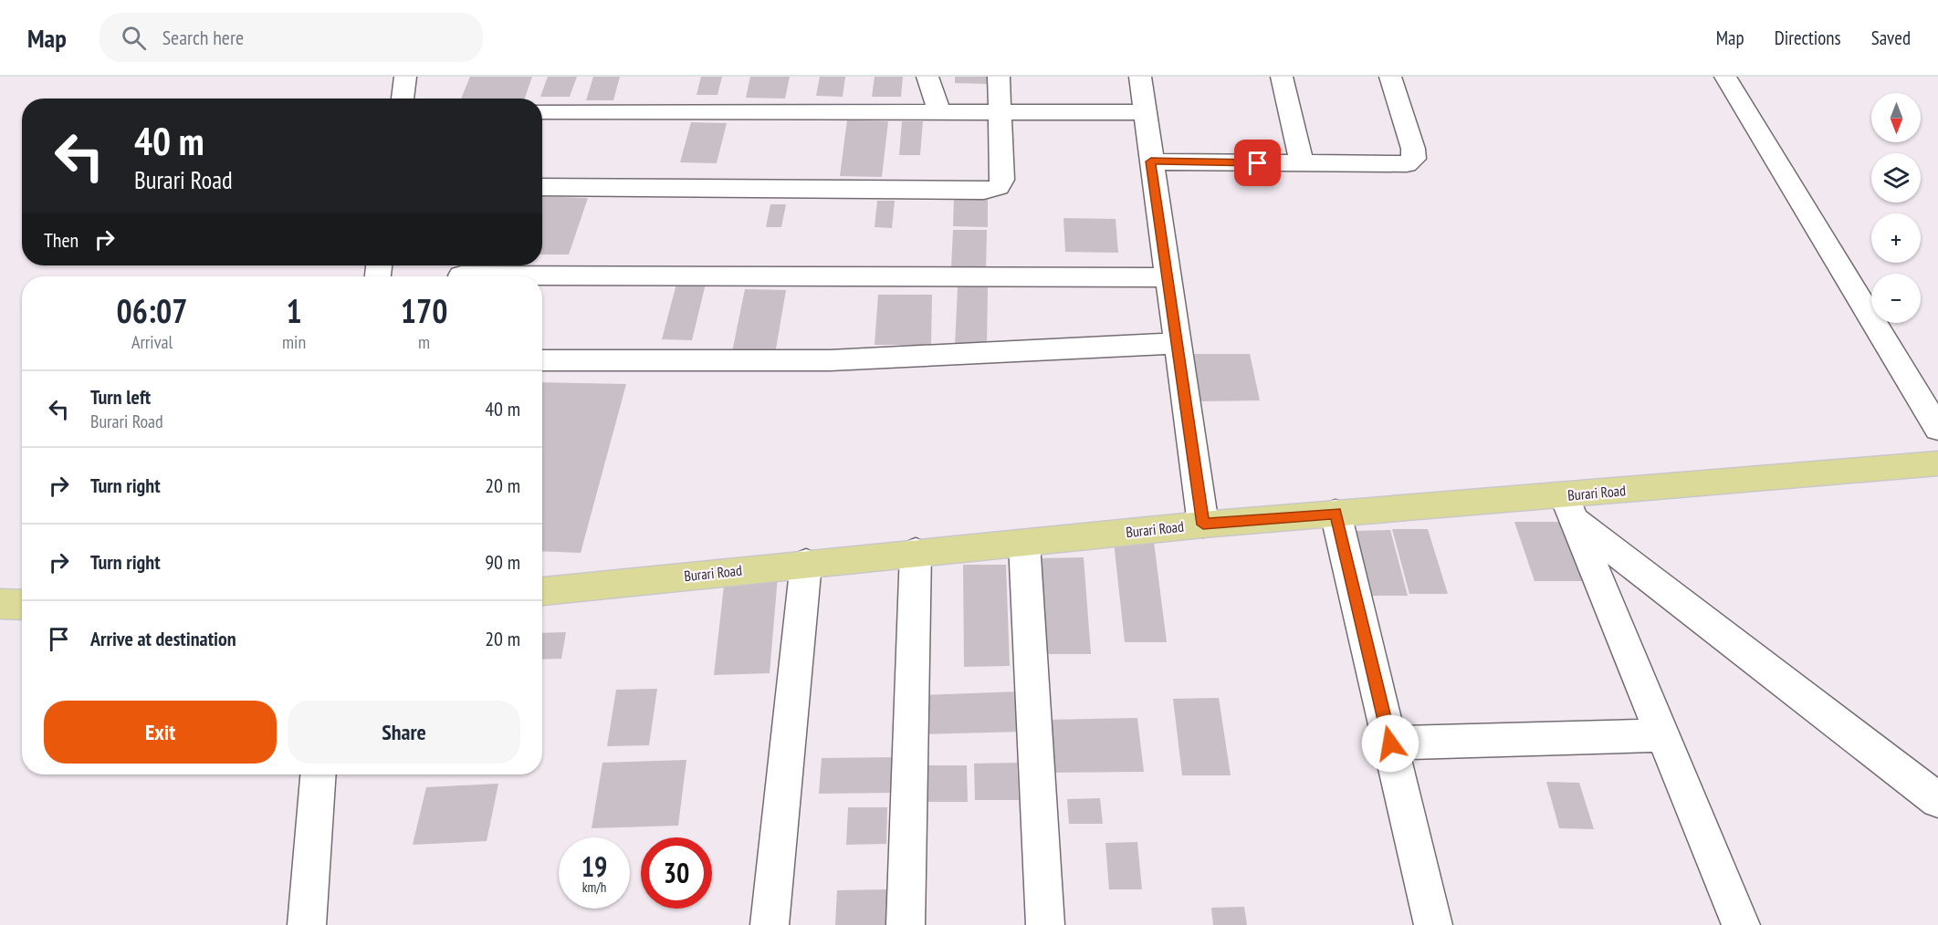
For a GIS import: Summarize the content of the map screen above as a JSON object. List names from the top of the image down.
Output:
{
  "streets": {
    "main road": ["Burari Road"]
  },
  "north": "bottom",
  "page": {
    "header": "Map",
    "search": "Search here",
    "nav": ["Map", "Directions", "Saved"],
    "map_buttons": ["+", "−"],
    "turn": ["40 m", "Burari Road"],
    "then": "Then",
    "eta": [
      "06:07",
      "Arrival",
      "1",
      "min",
      "170",
      "m"
    ],
    "list": [
      {
        "name": "Turn left",
        "note": "Burari Road",
        "value": "40 m"
      },
      {
        "name": "Turn right",
        "value": "20 m"
      },
      {
        "name": "Turn right",
        "value": "90 m"
      },
      {
        "name": "Arrive at destination",
        "value": "20 m"
      }
    ],
    "buttons": ["Exit", "Share"],
    "speed": "19 km/h",
    "limit": "30"
  }
}
